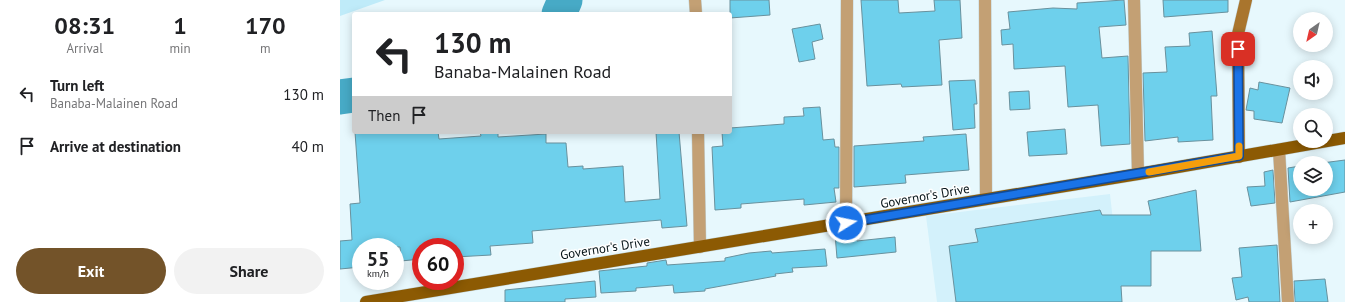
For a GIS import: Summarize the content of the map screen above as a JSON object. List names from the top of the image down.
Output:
{
  "streets": {
    "main road": ["Governor's Drive"]
  },
  "north": "bottom left",
  "page": {
    "eta": [
      "08:31",
      "Arrival",
      "1",
      "min",
      "170",
      "m"
    ],
    "map_buttons": "+",
    "turn": ["130 m", "Banaba-Malainen Road"],
    "list": [
      {
        "name": "Turn left",
        "note": "Banaba-Malainen Road",
        "value": "130 m"
      },
      {
        "name": "Arrive at destination",
        "value": "40 m"
      }
    ],
    "then": "Then",
    "speed": "55 km/h",
    "limit": "60",
    "buttons": ["Exit", "Share"]
  }
}
